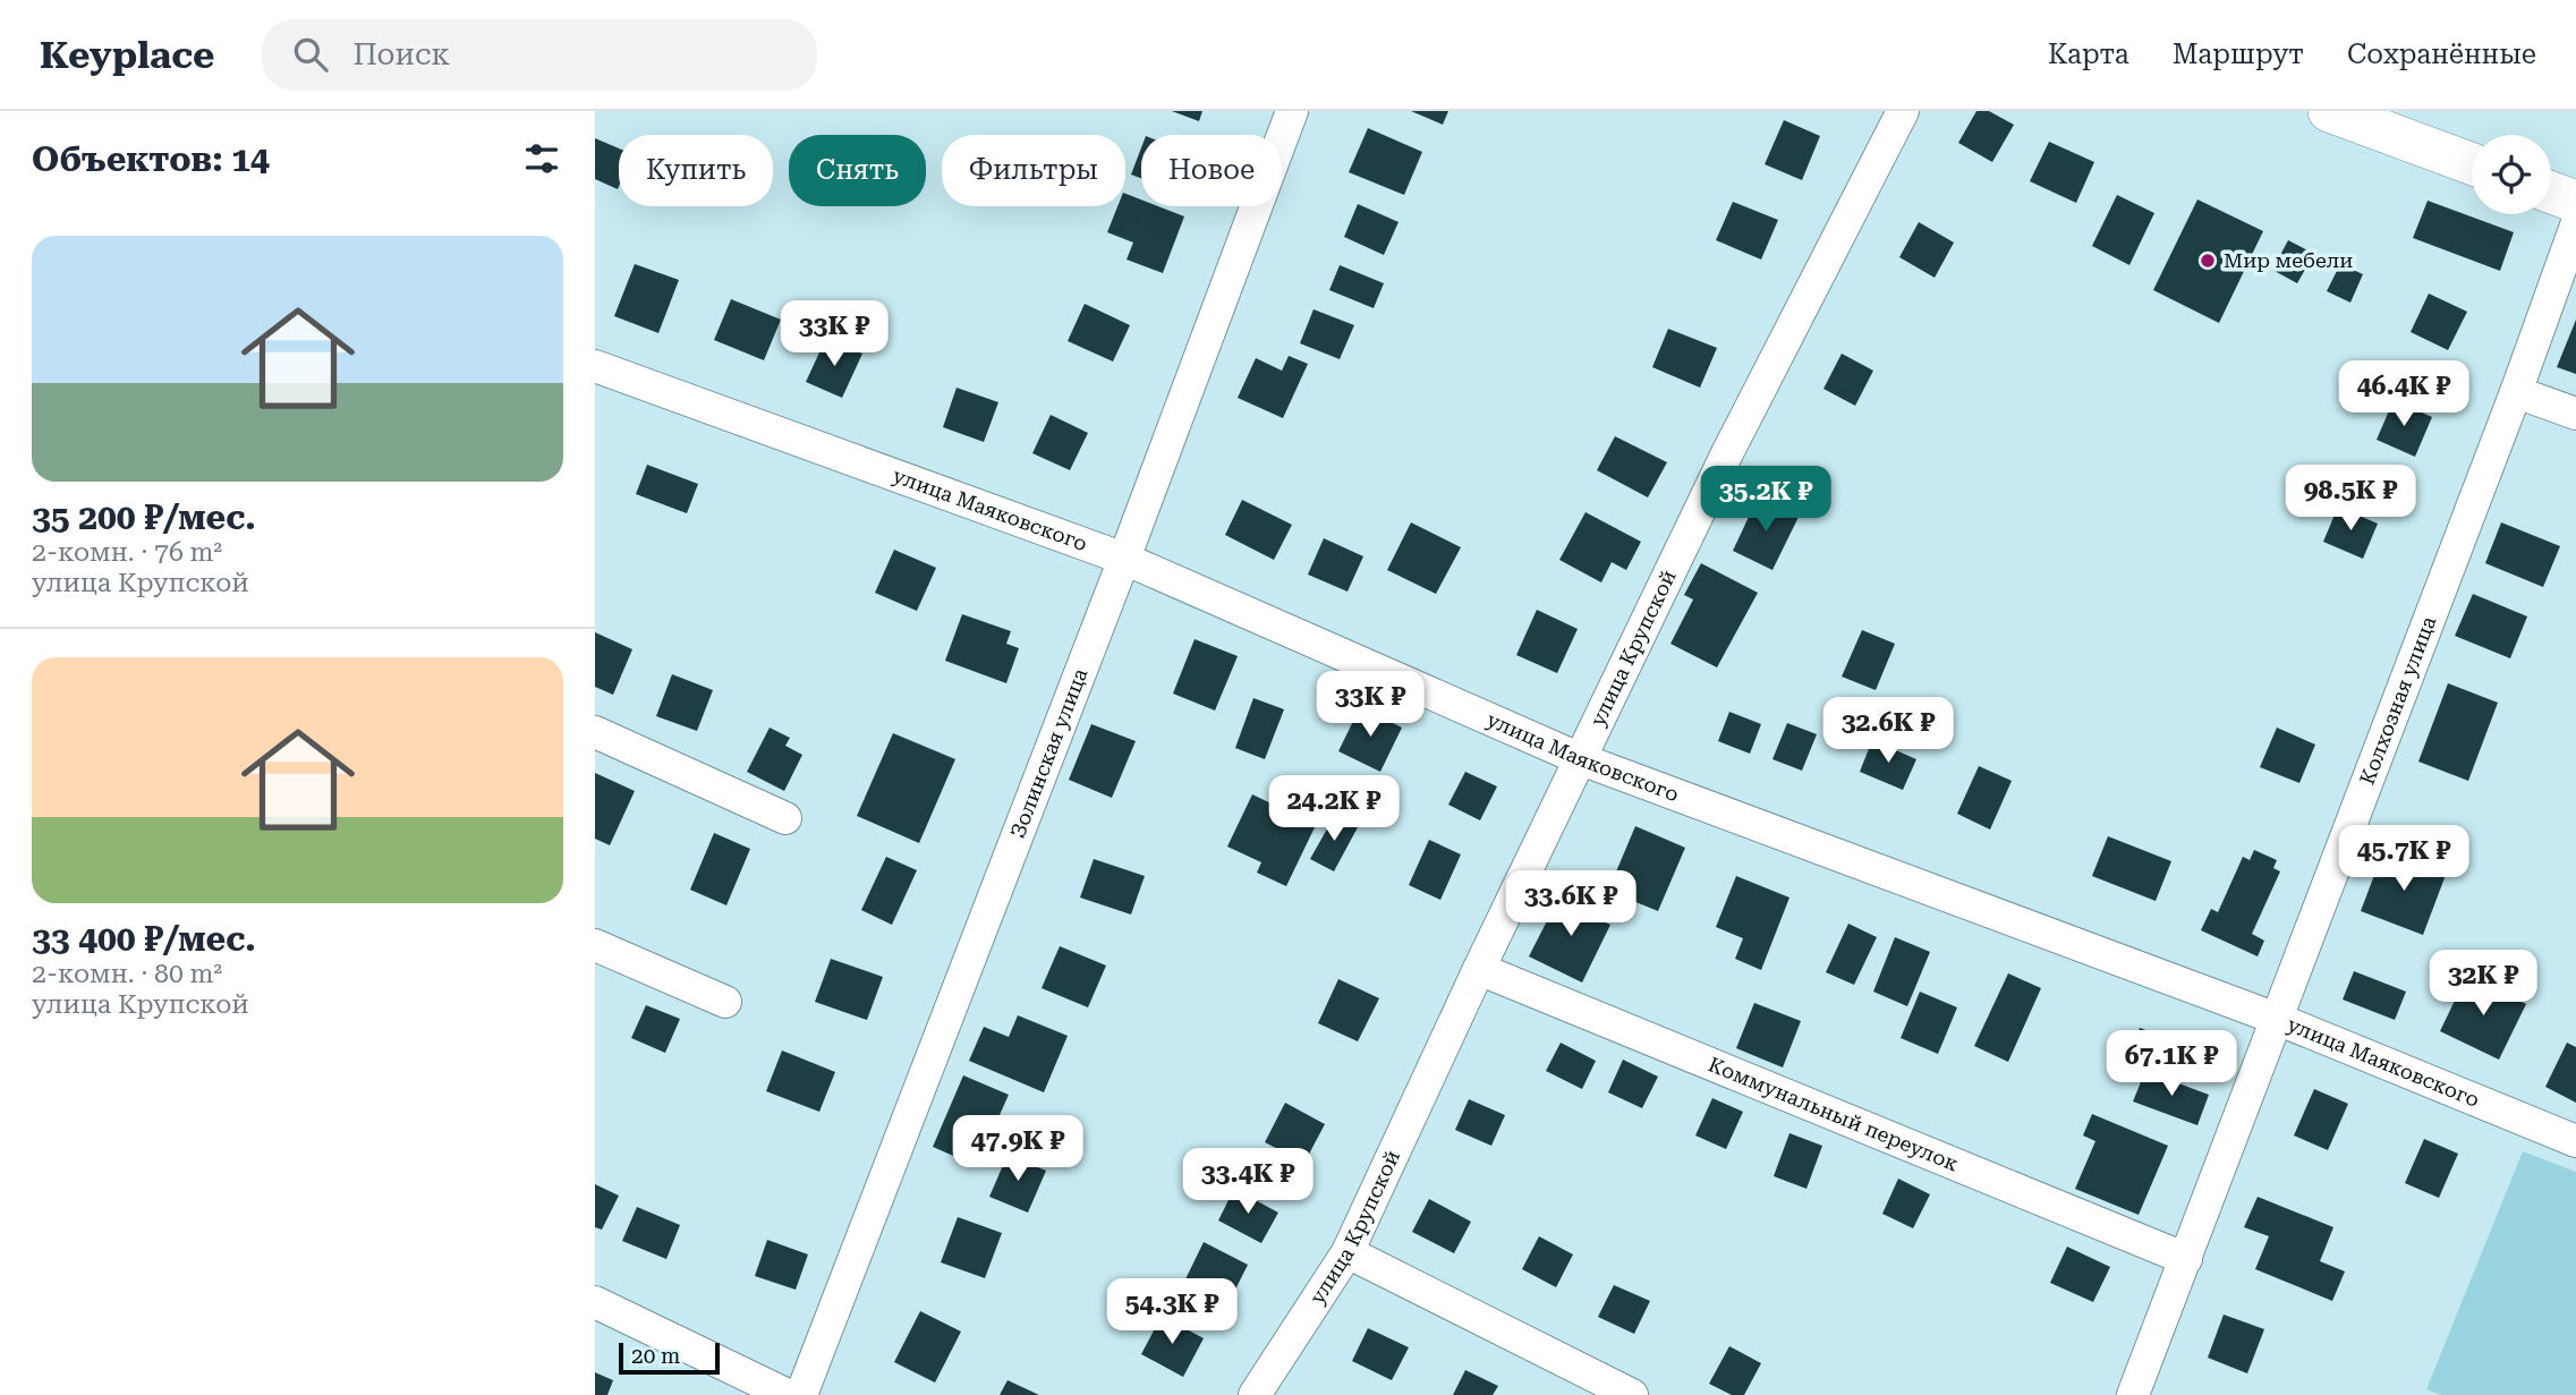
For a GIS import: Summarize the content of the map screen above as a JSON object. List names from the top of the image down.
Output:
{
  "streets": {
    "street": [
      "улица Маяковского",
      "улица Крупской",
      "Колхозная улица",
      "Золинская улица",
      "Коммунальный переулок"
    ]
  },
  "crossings": [
    ["улица Маяковского", "улица Крупской"],
    ["улица Маяковского", "Колхозная улица"],
    ["улица Маяковского", "Золинская улица"],
    ["улица Крупской", "Коммунальный переулок"],
    ["Колхозная улица", "Коммунальный переулок"]
  ],
  "places": ["Мир мебели"],
  "scale_bar": "20 m",
  "page": {
    "header": "Keyplace",
    "search": "Поиск",
    "nav": ["Карта", "Маршрут", "Сохранённые"],
    "heading": "Объектов: 14",
    "chip": [
      "Купить",
      "Снять",
      "Фильтры",
      "Новое"
    ],
    "list": [
      {
        "name": "35 200 ₽/мес.",
        "note": "2-комн. · 76 m² · улица Крупской"
      },
      {
        "name": "33 400 ₽/мес.",
        "note": "2-комн. · 80 m² · улица Крупской"
      }
    ],
    "price": [
      "33K ₽",
      "46.4K ₽",
      "98.5K ₽",
      "35.2K ₽",
      "33K ₽",
      "32.6K ₽",
      "24.2K ₽",
      "45.7K ₽",
      "33.6K ₽",
      "32K ₽",
      "67.1K ₽",
      "47.9K ₽",
      "33.4K ₽",
      "54.3K ₽"
    ],
    "scale": "20 m"
  }
}
